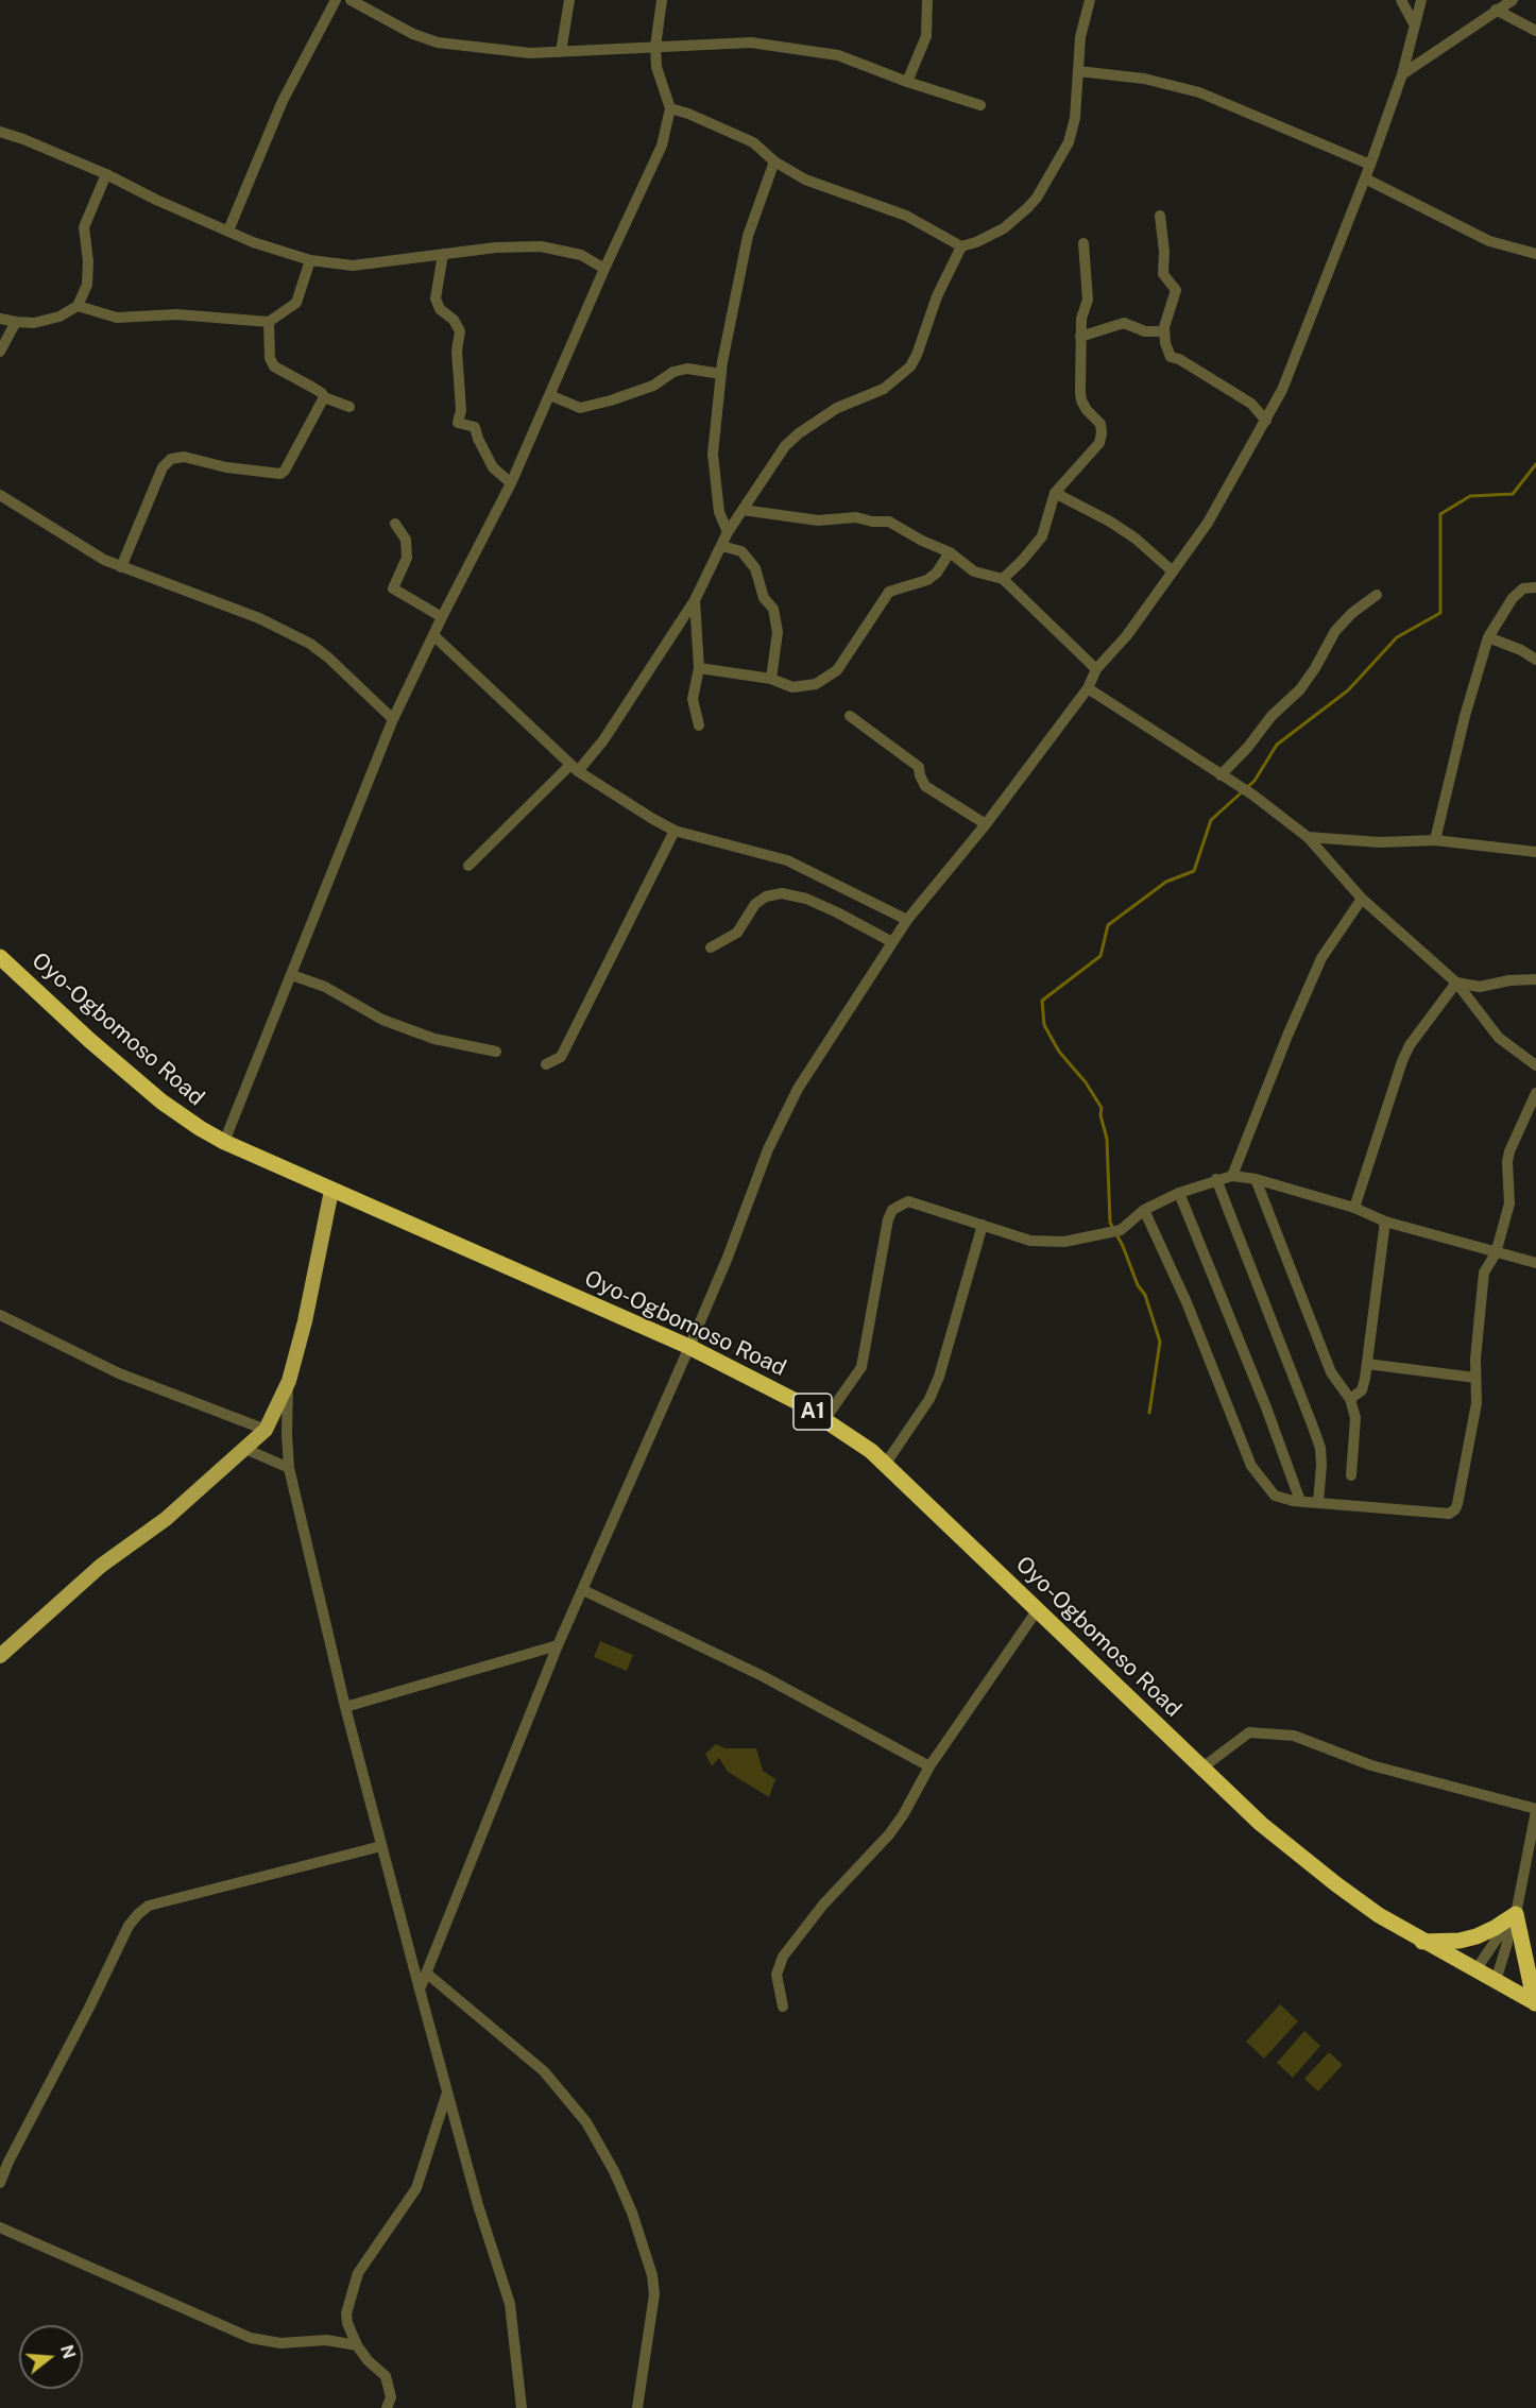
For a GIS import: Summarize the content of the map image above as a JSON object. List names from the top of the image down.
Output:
{
  "streets": {
    "highway": ["Oyo-Ogbomoso Road", "A1"]
  },
  "north": "right"
}
